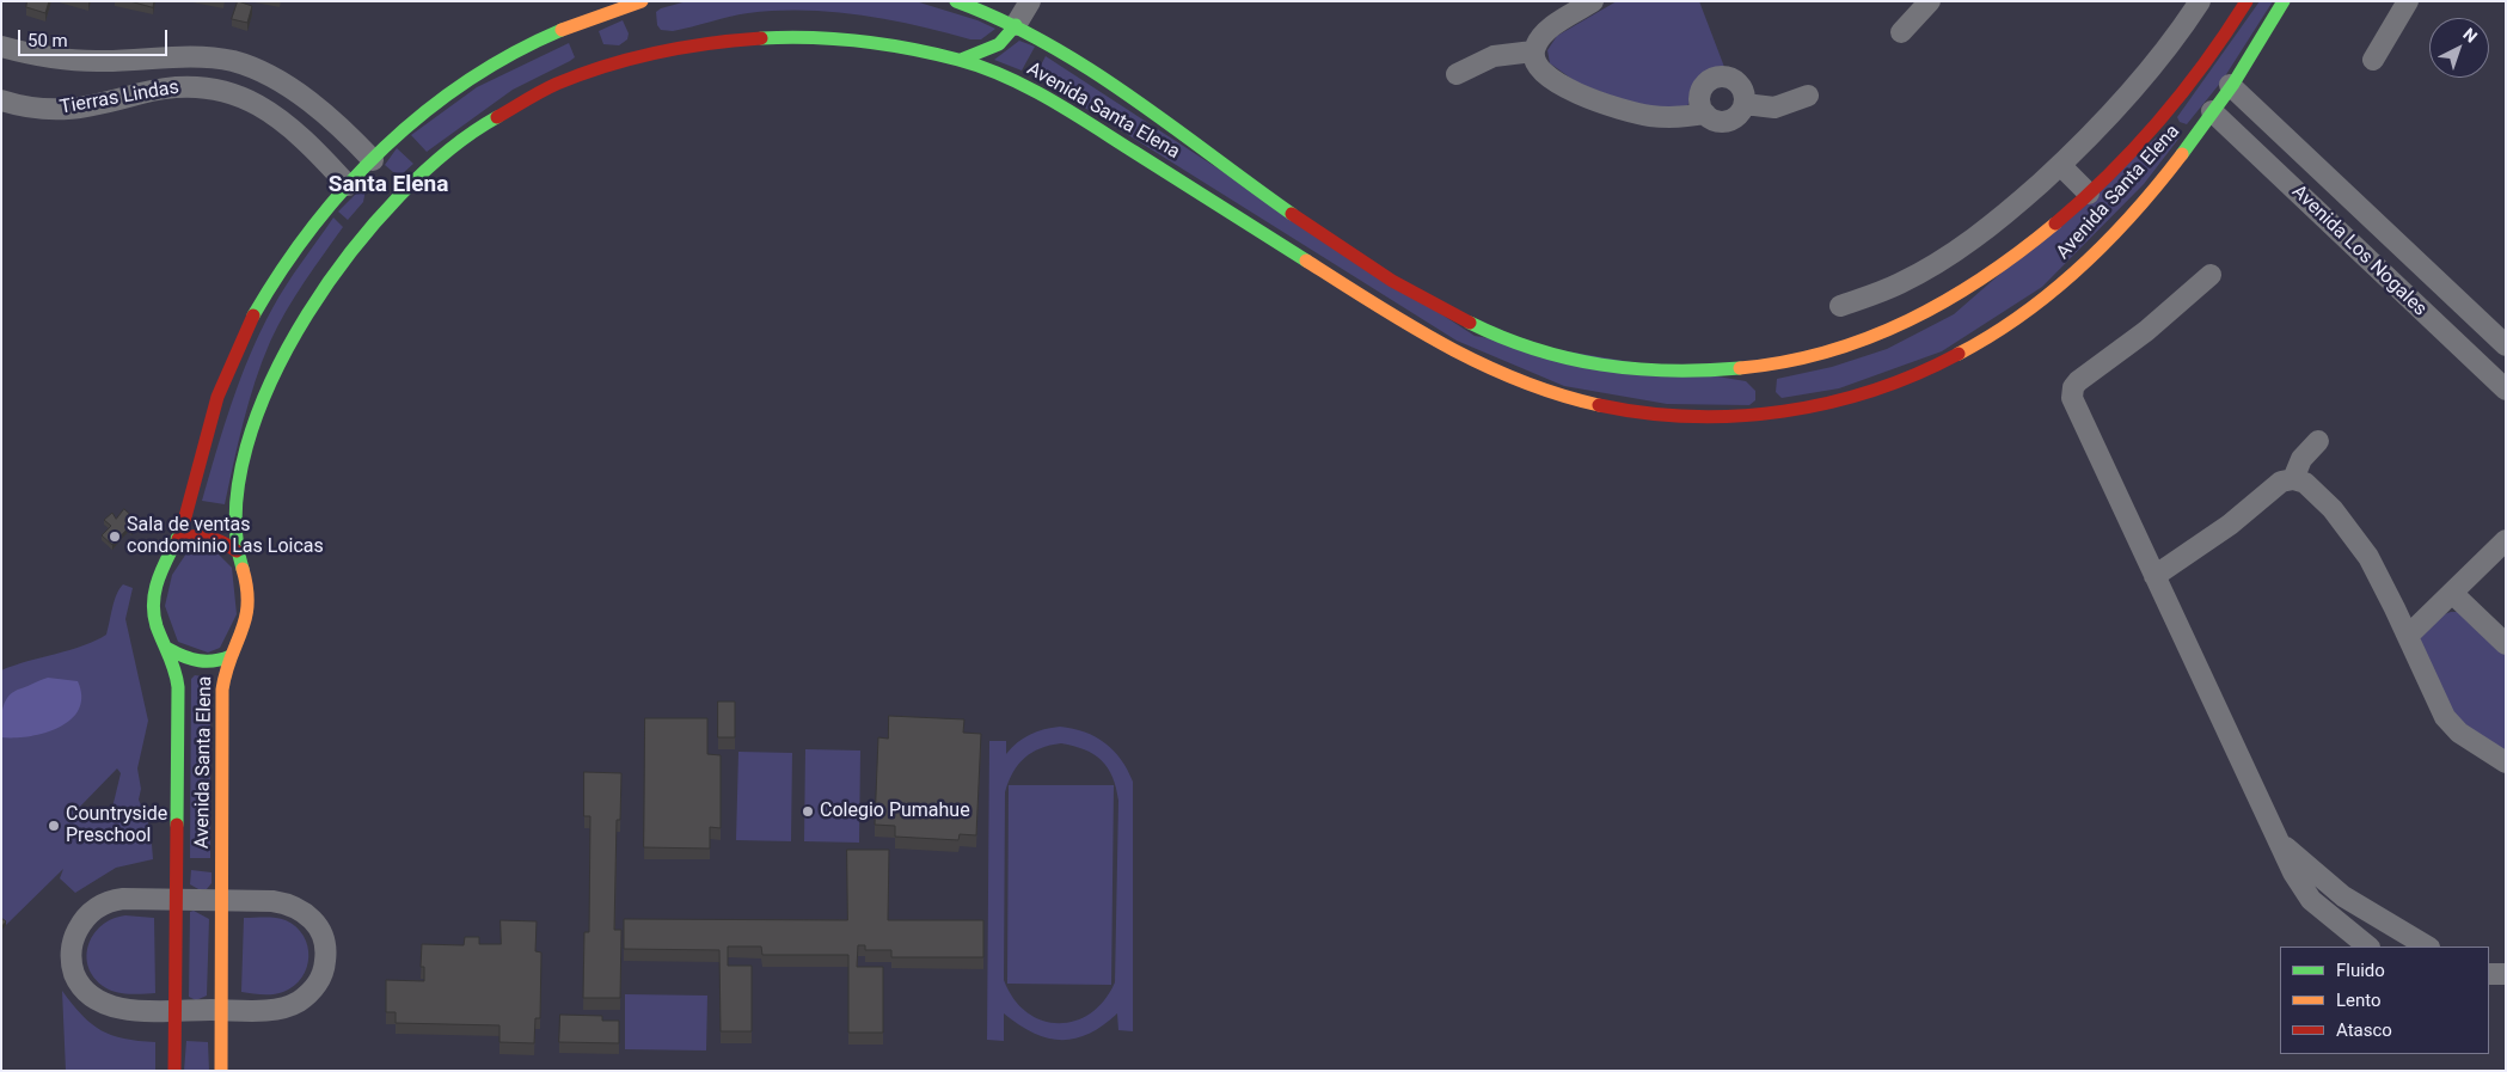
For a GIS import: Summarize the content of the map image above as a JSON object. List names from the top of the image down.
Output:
{
  "streets": {
    "street": ["Tierras Lindas", "Avenida Santa Elena", "Avenida Los Nogales"]
  },
  "crossings": [
    ["Tierras Lindas", "Avenida Santa Elena"],
    ["Avenida Santa Elena", "Avenida Los Nogales"]
  ],
  "districts": ["Santa Elena"],
  "places": ["Sala de ventas condominio Las Loicas", "Colegio Pumahue", "Countryside Preschool"],
  "legend": ["Fluido", "Lento", "Atasco"],
  "scale_bar": "50 m",
  "north": "top right"
}
